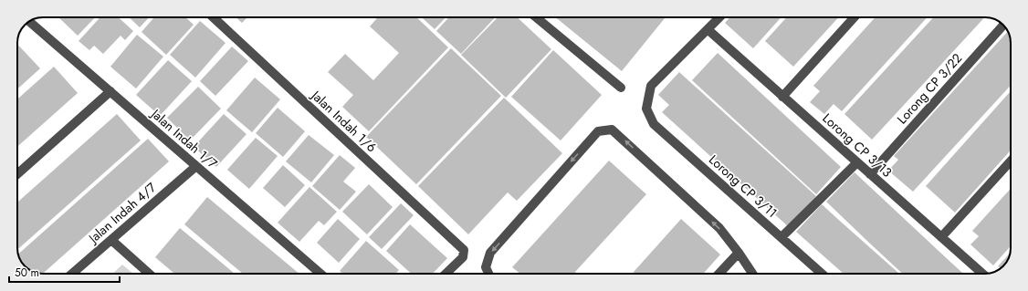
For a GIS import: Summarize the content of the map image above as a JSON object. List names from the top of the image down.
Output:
{
  "streets": {
    "street": [
      "Lorong CP 3/22",
      "Jalan Indah 1/6",
      "Jalan Indah 1/7",
      "Lorong CP 3/13",
      "Lorong CP 3/11",
      "Jalan Indah 4/7"
    ]
  },
  "crossings": [
    ["Lorong CP 3/22", "Lorong CP 3/13"],
    ["Jalan Indah 1/7", "Jalan Indah 4/7"],
    ["Lorong CP 3/13", "Lorong CP 3/11"]
  ],
  "scale_bar": "50 m"
}
